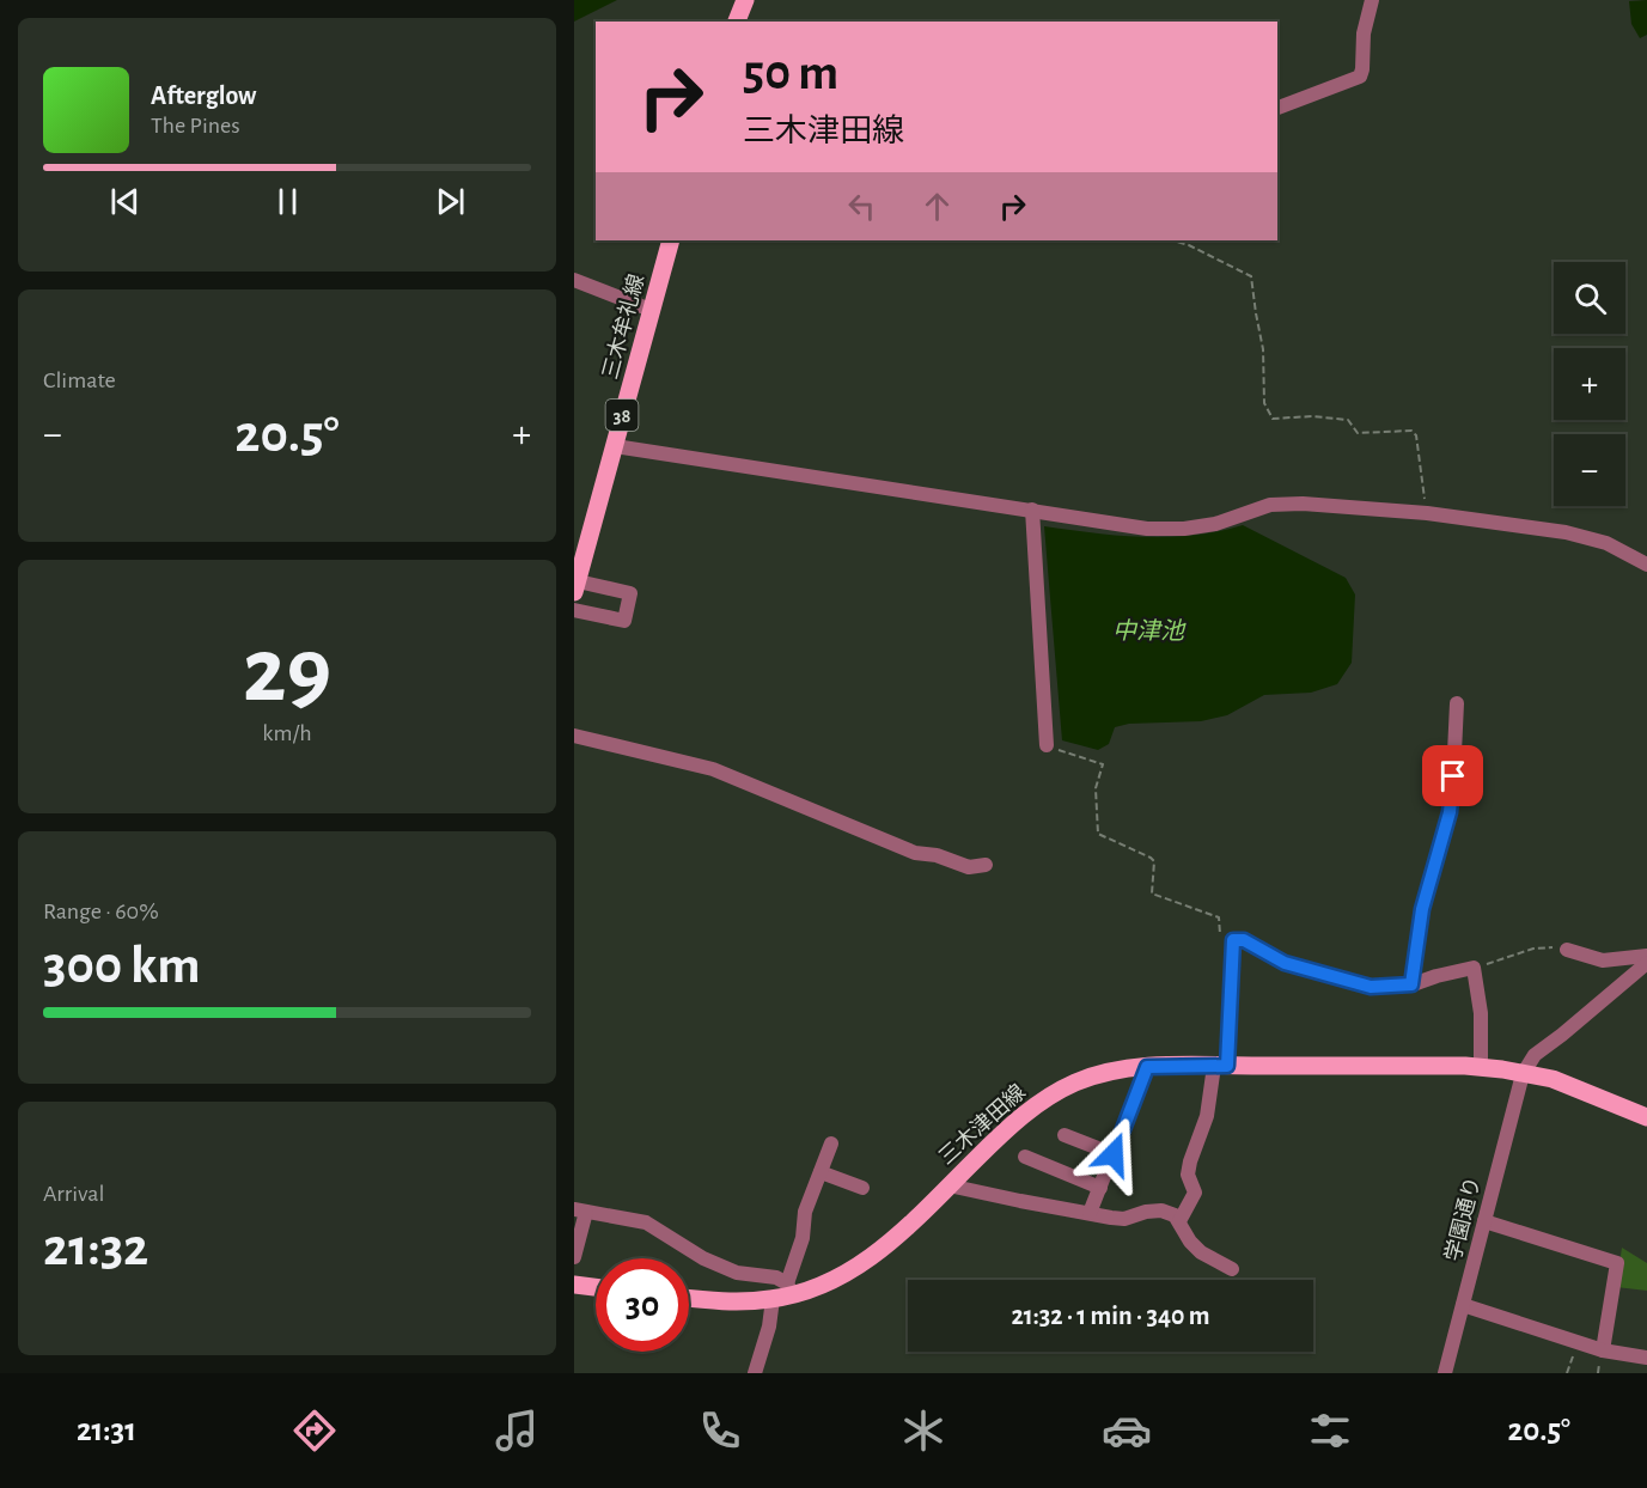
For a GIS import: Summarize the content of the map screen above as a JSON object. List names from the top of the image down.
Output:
{
  "streets": {
    "main road": ["三木牟礼線", "38", "三木津田線"],
    "street": ["学園通り"]
  },
  "crossings": [
    ["三木津田線", "学園通り"]
  ],
  "water": ["中津池"],
  "page": {
    "turn": ["50 m", "三木津田線"],
    "song": ["Afterglow", "The Pines"],
    "map_buttons": ["+", "−"],
    "tile": [
      "Climate",
      ["29", "km/h"],
      ["Range · 60%", "300 km"],
      ["Arrival", "21:32"]
    ],
    "heat": ["−", "20.5°", "+"],
    "limit": "30",
    "trip": "21:32 · 1 min · 340 m",
    "tabs": ["21:31", "20.5°"]
  }
}
